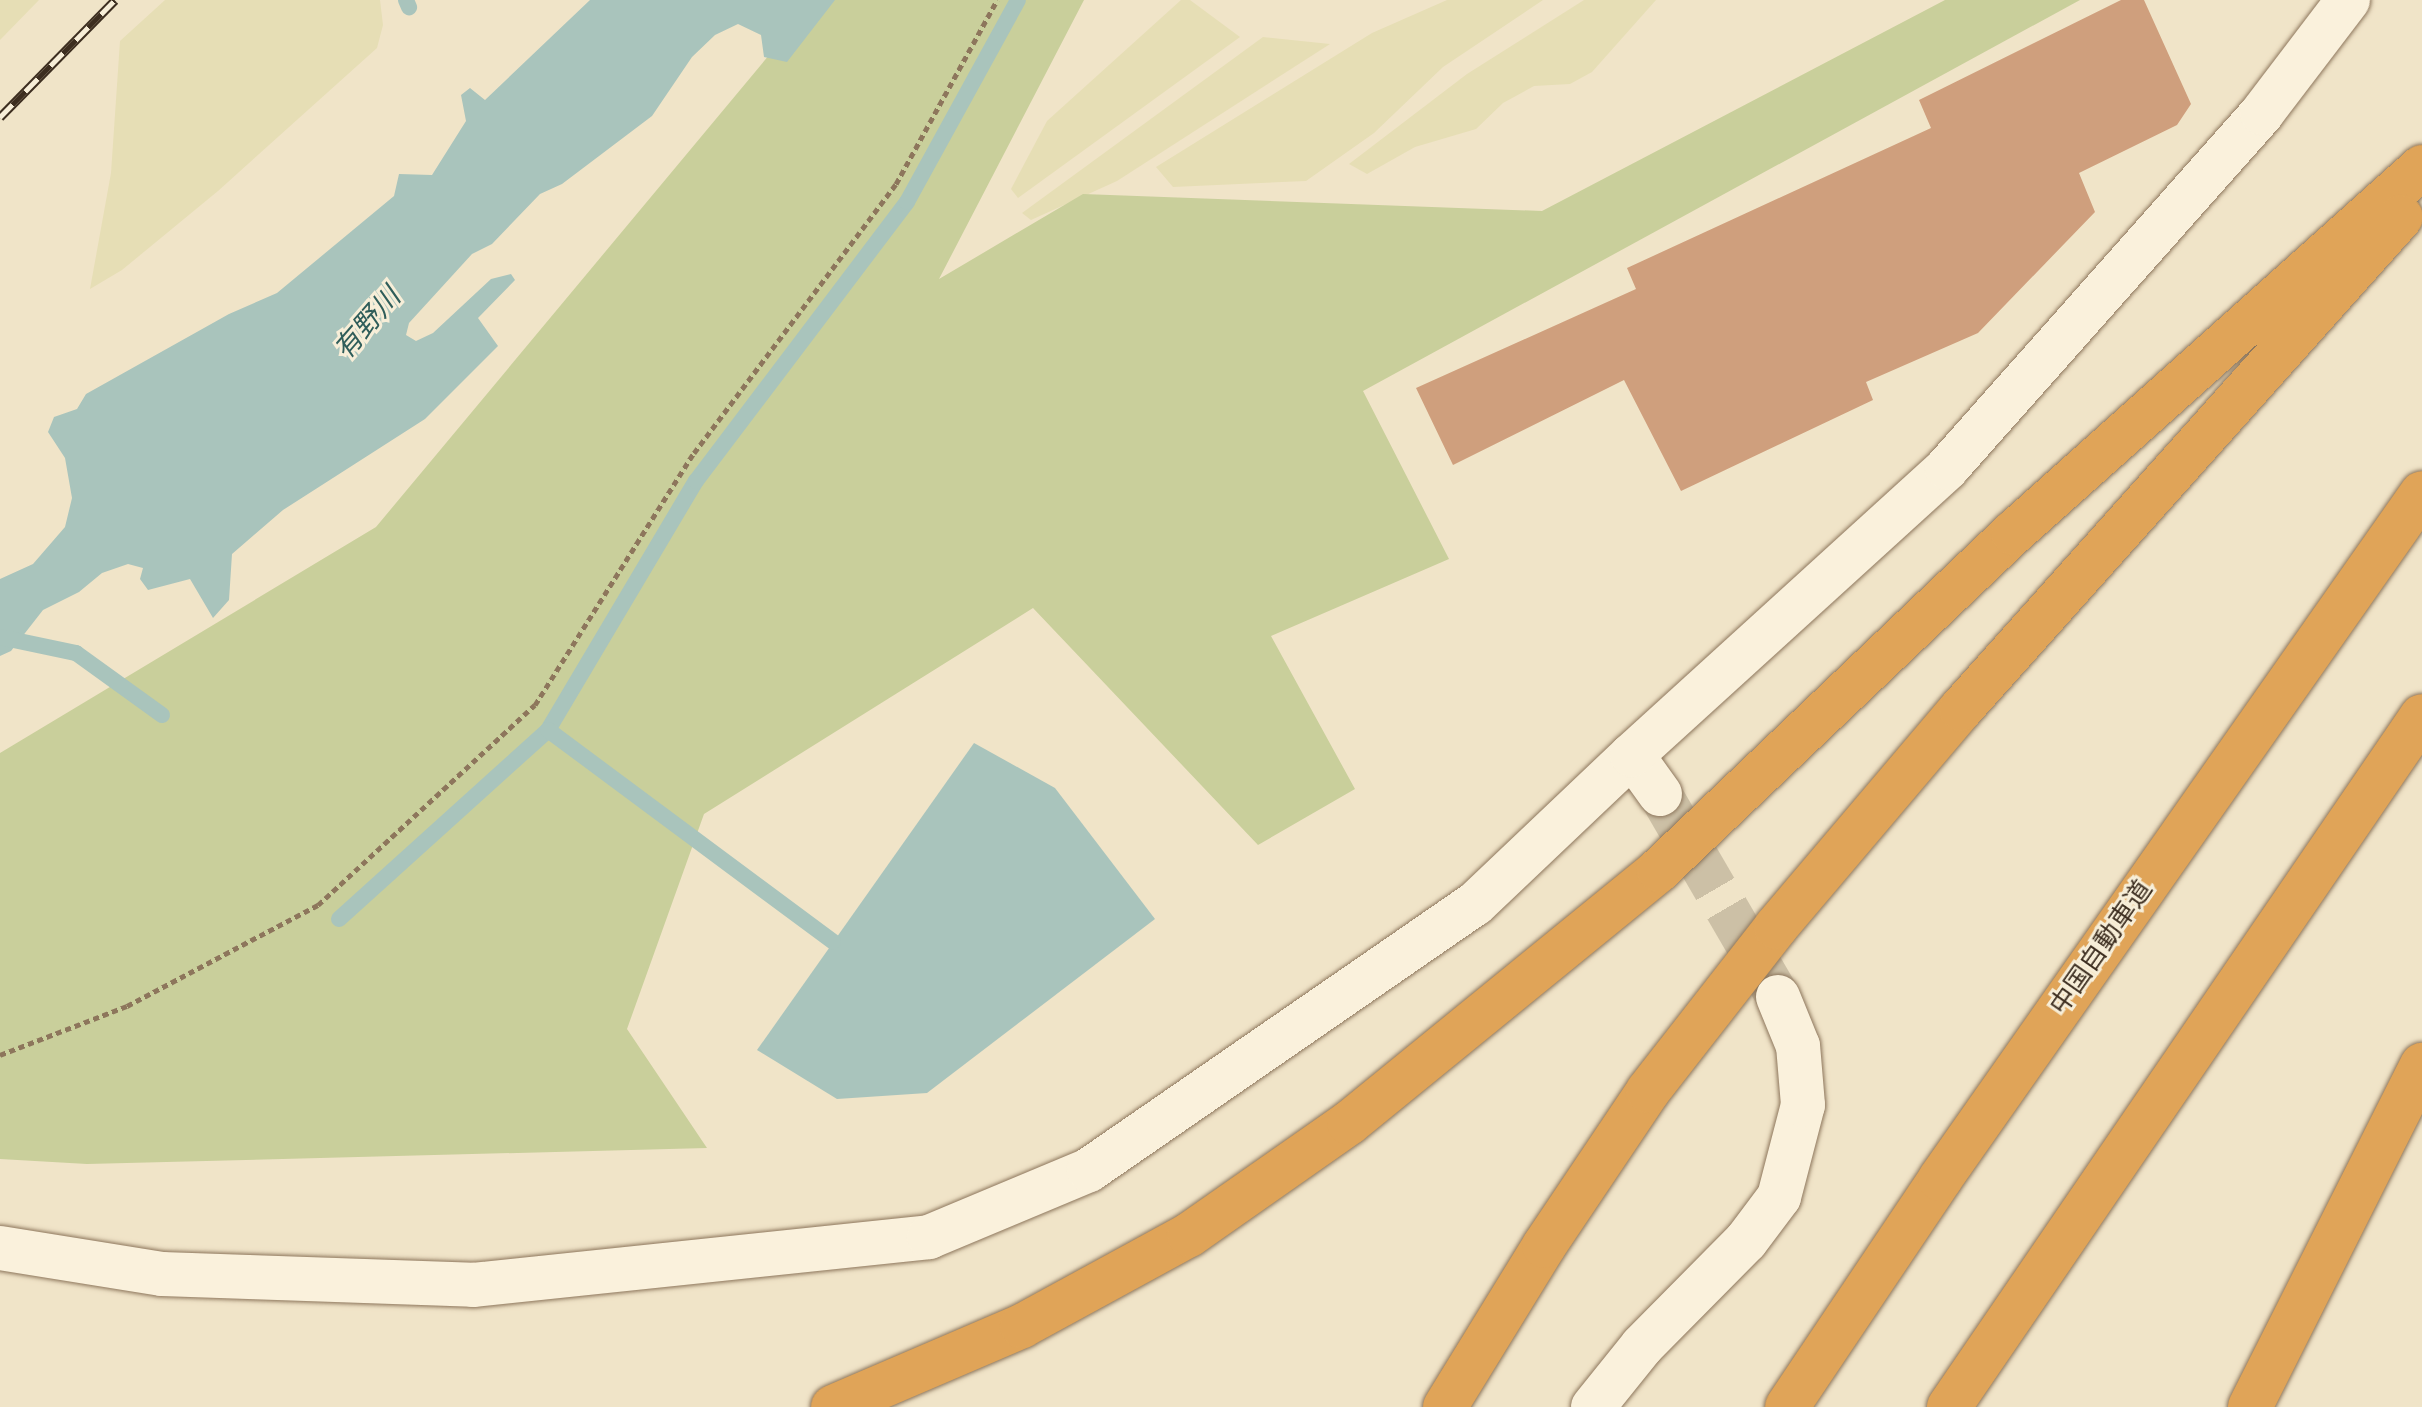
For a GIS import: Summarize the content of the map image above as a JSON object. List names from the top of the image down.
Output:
{
  "streets": {
    "highway": ["中国自動車道"]
  },
  "water": ["有野川"]
}
